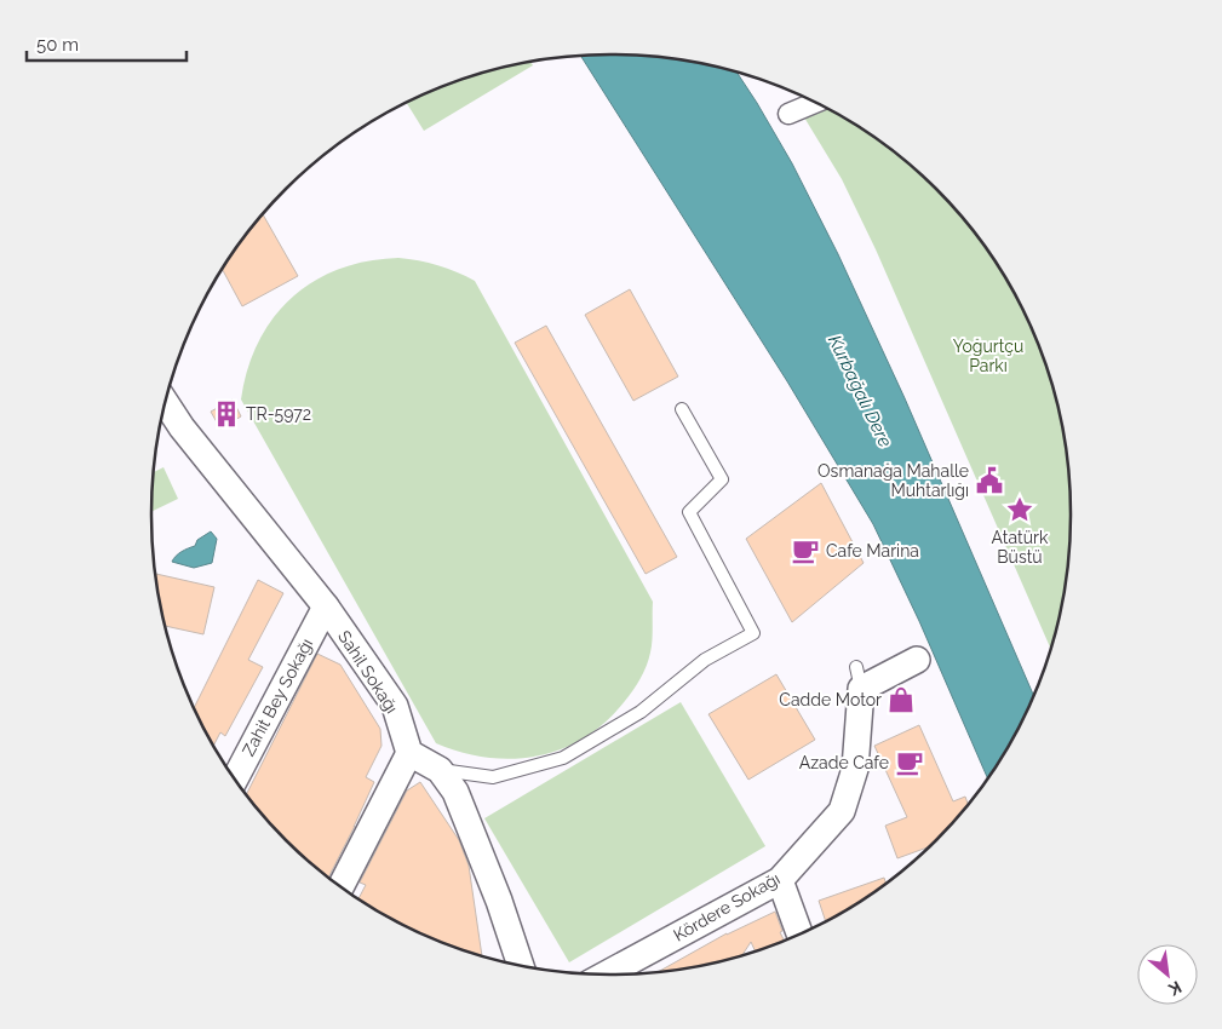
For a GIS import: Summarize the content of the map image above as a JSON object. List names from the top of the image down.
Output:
{
  "streets": {
    "street": ["Sahil Sokağı", "Zahit Bey Sokağı", "Kördere Sokağı"]
  },
  "crossings": [
    ["Sahil Sokağı", "Zahit Bey Sokağı"]
  ],
  "water": ["Kurbağalı Dere"],
  "parks": ["Yoğurtçu Parkı"],
  "places": {
    "building": ["TR-5972"],
    "public building": ["Osmanağa Mahalle Muhtarlığı"],
    "place": ["Atatürk Büstü"],
    "cafe": ["Cafe Marina", "Azade Cafe"],
    "shop": ["Cadde Motor"]
  },
  "scale_bar": "50 m",
  "north": "bottom right"
}
